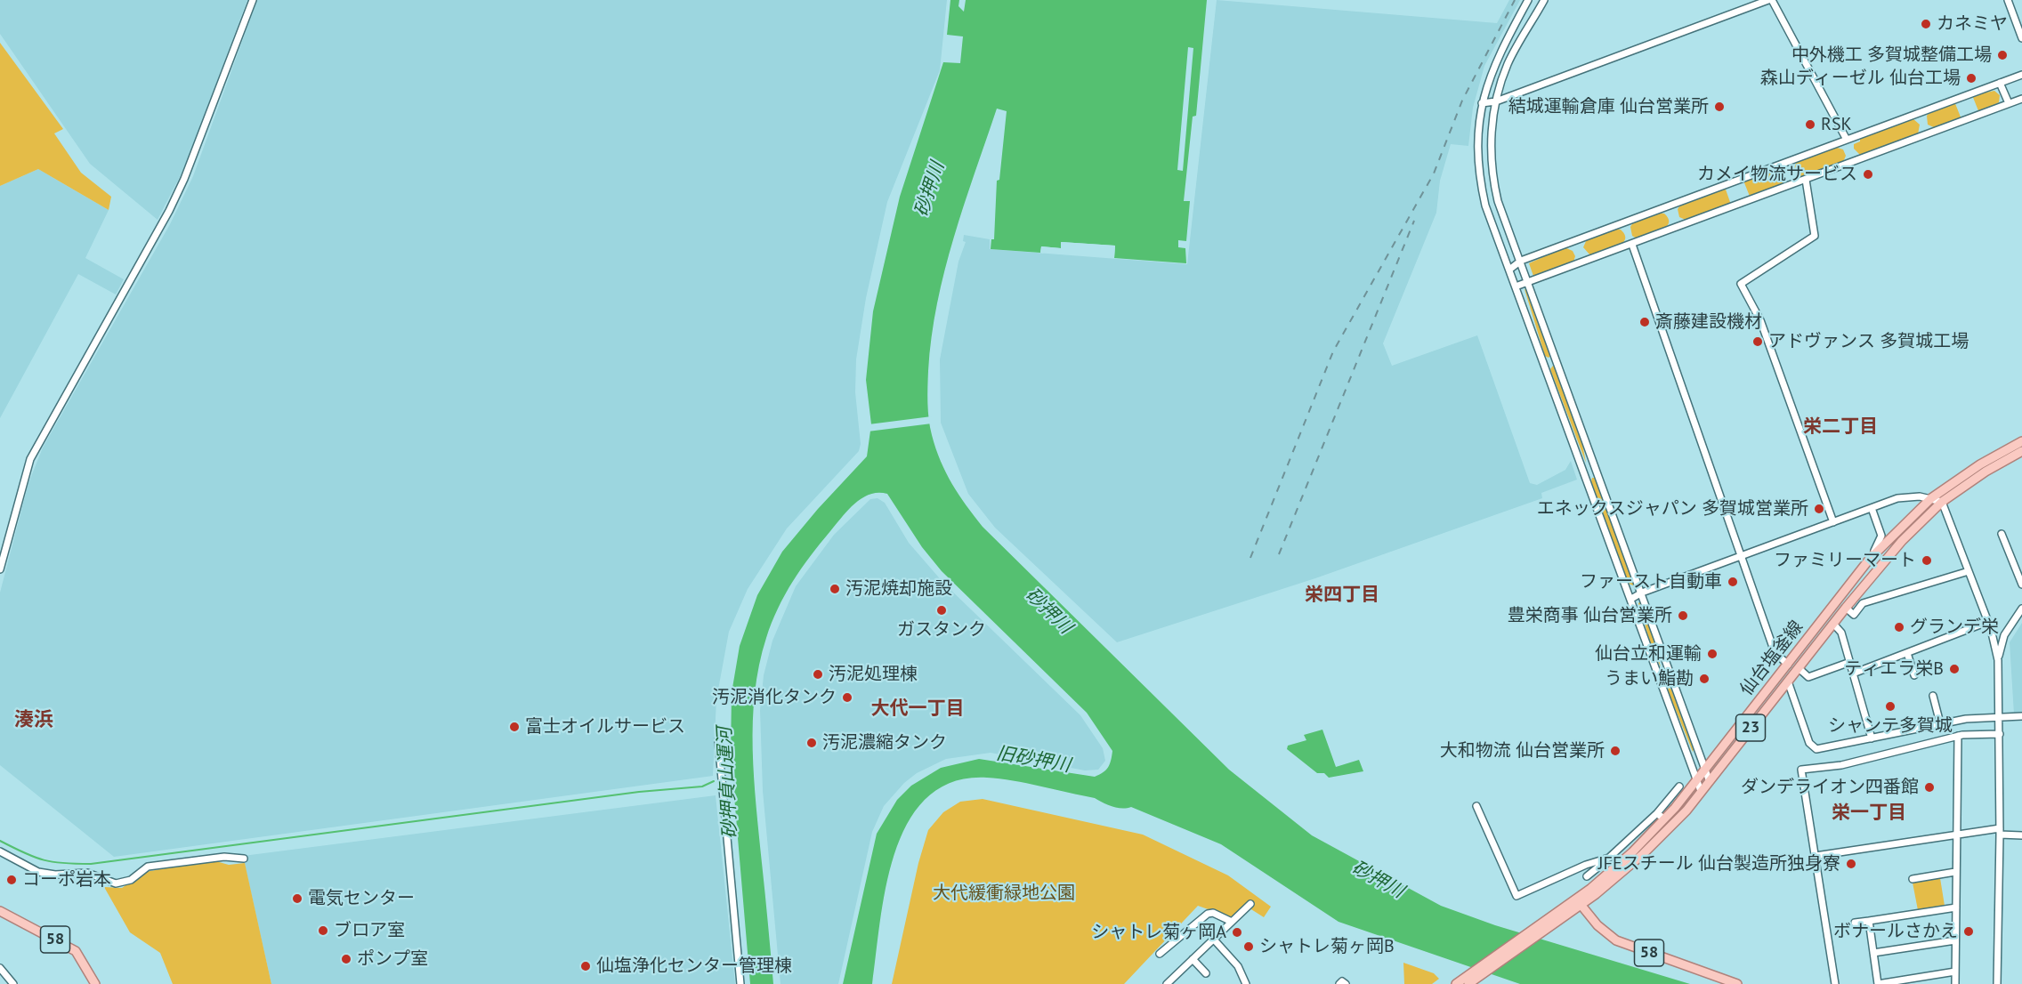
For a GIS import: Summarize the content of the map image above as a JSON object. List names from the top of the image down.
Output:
{
  "streets": {
    "main road": ["仙台塩釜線", "23", "58"]
  },
  "crossings": [
    ["仙台塩釜線", "58"]
  ],
  "districts": [
    "栄二丁目",
    "栄四丁目",
    "大代一丁目",
    "湊浜",
    "栄一丁目"
  ],
  "water": ["砂押川", "旧砂押川", "砂押貞山運河"],
  "parks": ["大代緩衝緑地公園"],
  "places": [
    "カネミヤ",
    "中外機工 多賀城整備工場",
    "森山ディーゼル 仙台工場",
    "結城運輸倉庫 仙台営業所",
    "RSK",
    "カメイ物流サービス",
    "斎藤建設機材",
    "アドヴァンス 多賀城工場",
    "エネックスジャパン 多賀城営業所",
    "ファミリーマート",
    "ファースト自動車",
    "汚泥焼却施設",
    "ガスタンク",
    "豊栄商事 仙台営業所",
    "グランデ栄",
    "仙台立和運輸",
    "ティエラ栄B",
    "汚泥処理棟",
    "うまい鮨勘",
    "汚泥消化タンク",
    "シャンテ多賀城",
    "富士オイルサービス",
    "汚泥濃縮タンク",
    "大和物流 仙台営業所",
    "ダンデライオン四番館",
    "JFEスチール 仙台製造所独身寮",
    "コーポ岩本",
    "電気センター",
    "ブロア室",
    "ボナールさかえ",
    "シャトレ菊ヶ岡A",
    "シャトレ菊ヶ岡B",
    "ポンプ室",
    "仙塩浄化センター管理棟"
  ]
}
